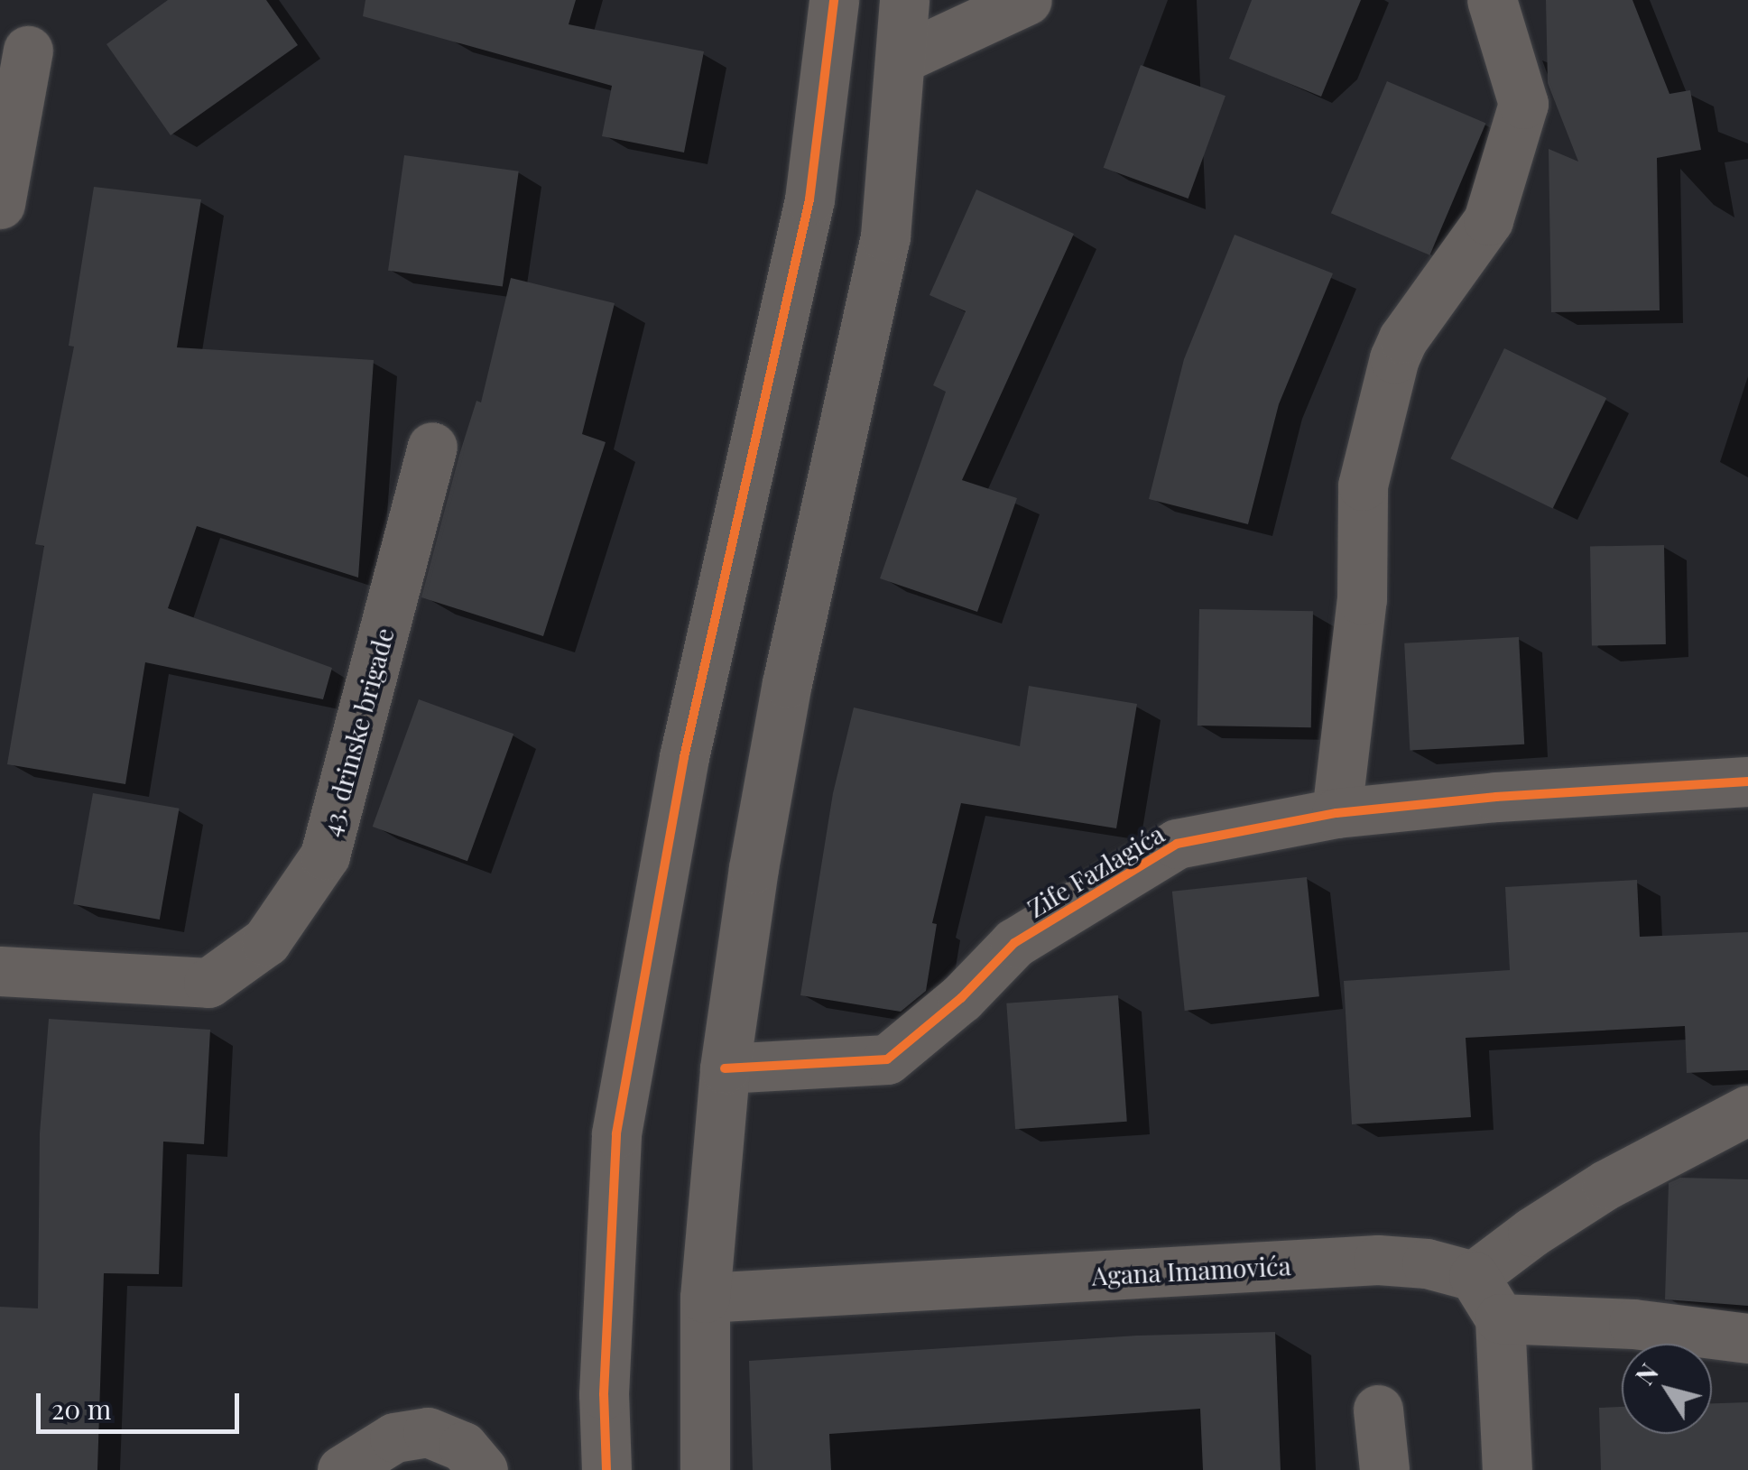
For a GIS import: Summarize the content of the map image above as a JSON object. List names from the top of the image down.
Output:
{
  "streets": {
    "street": ["43. drinske brigade", "Zife Fazlagića", "Agana Imamovića"]
  },
  "scale_bar": "20 m",
  "north": "top left"
}
